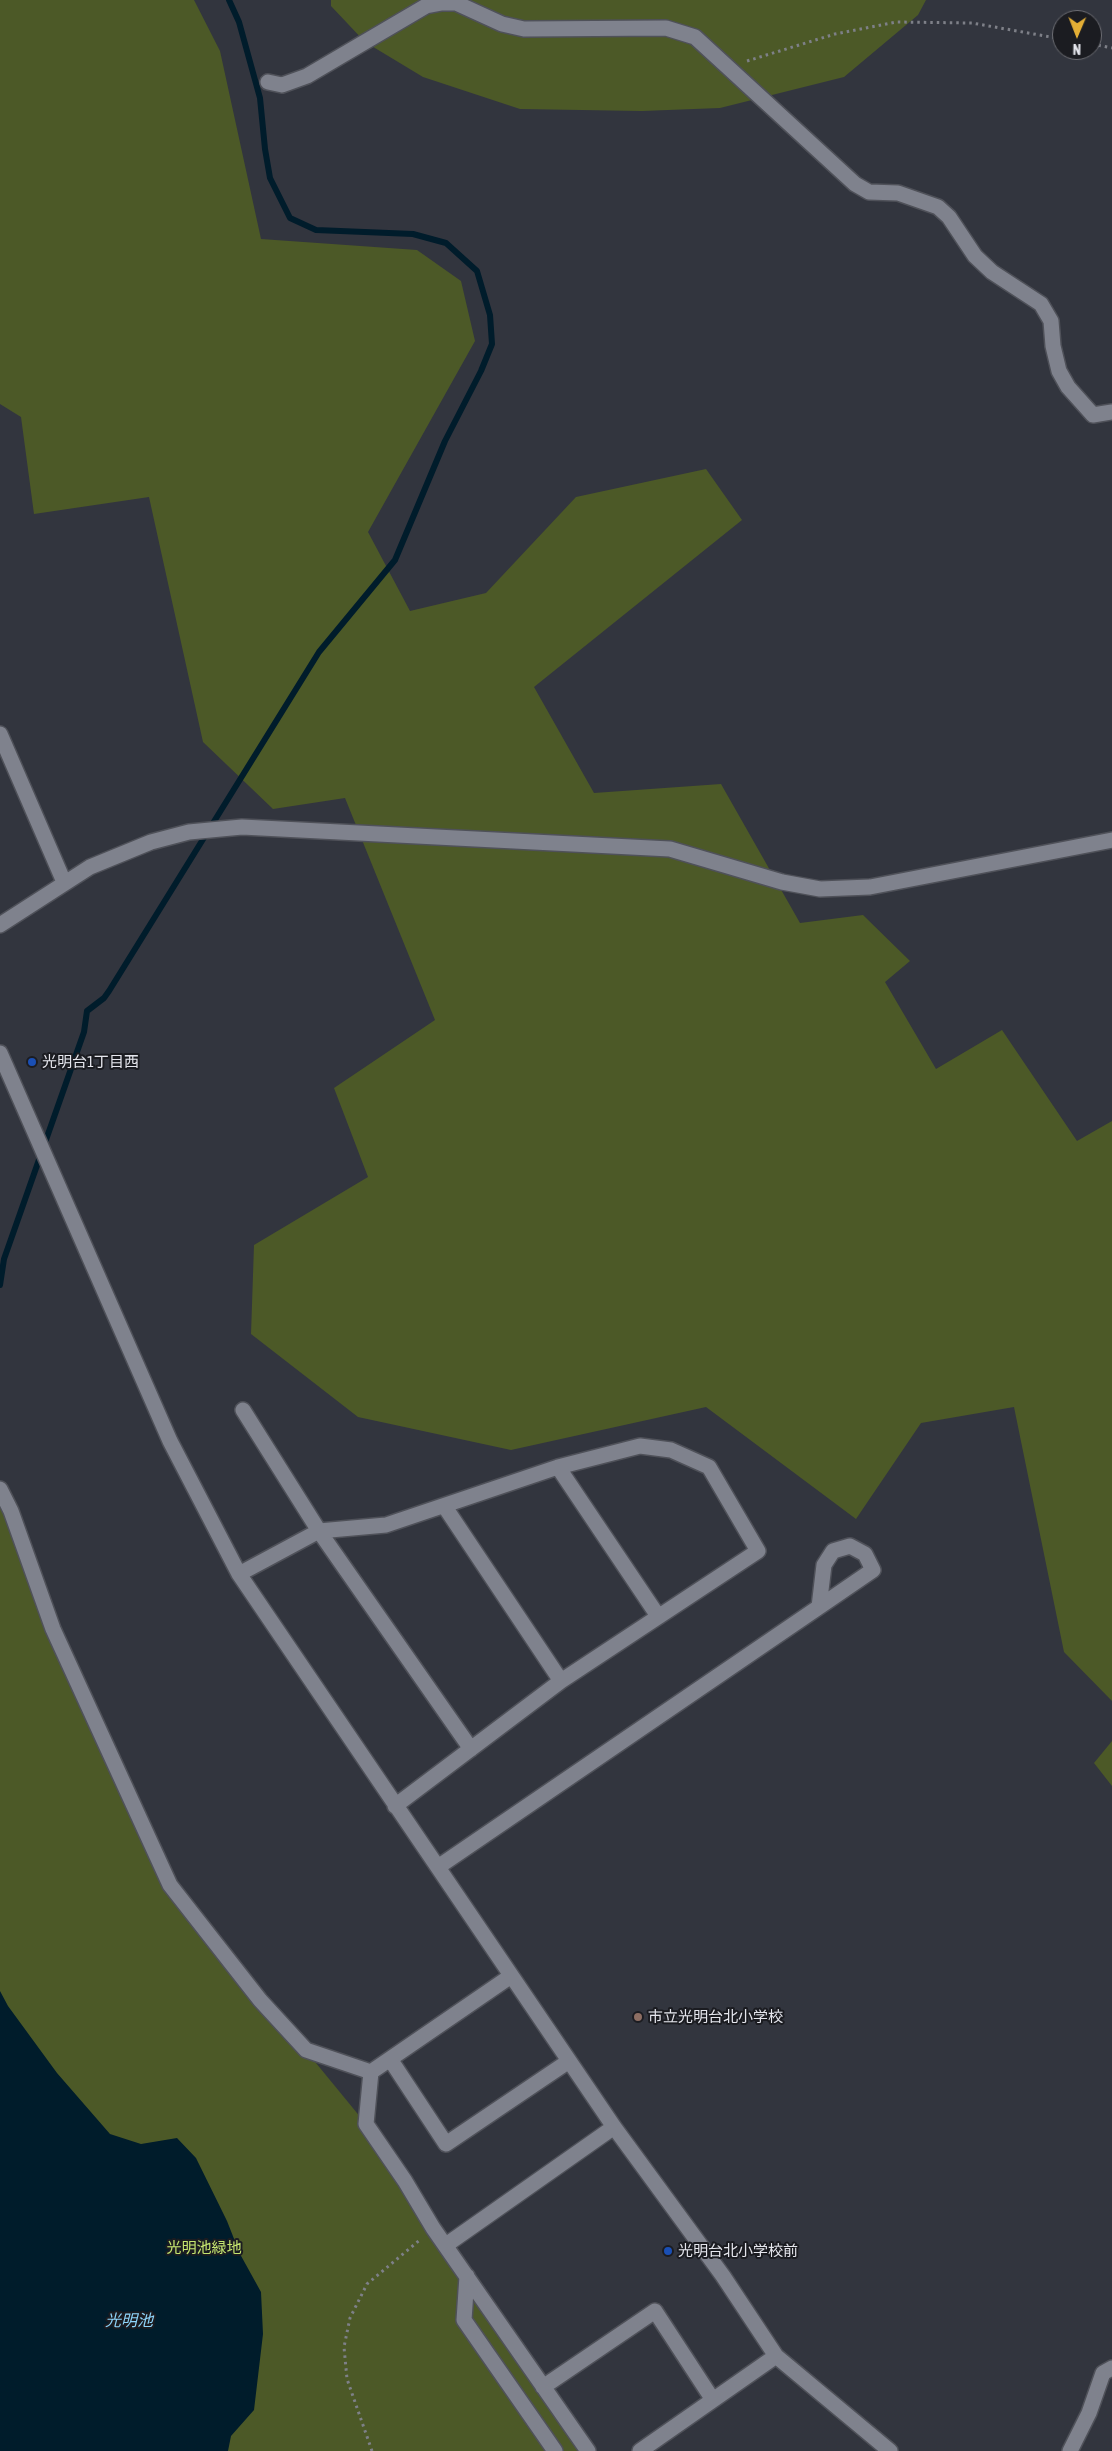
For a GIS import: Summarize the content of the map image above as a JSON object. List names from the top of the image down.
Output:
{
  "water": ["光明池"],
  "parks": ["光明池緑地"],
  "places": ["光明台1丁目西", "市立光明台北小学校", "光明台北小学校前"],
  "north": "bottom"
}
